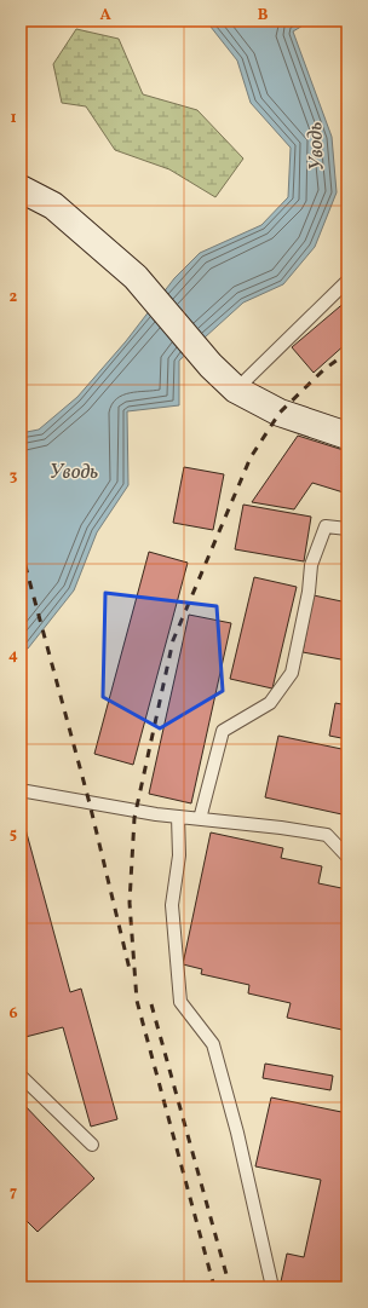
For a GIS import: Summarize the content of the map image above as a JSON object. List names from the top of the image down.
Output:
{
  "water": ["Уводь"],
  "grid": {
    "columns": ["A", "B"],
    "rows": [
      "1",
      "2",
      "3",
      "4",
      "5",
      "6",
      "7"
    ]
  }
}
